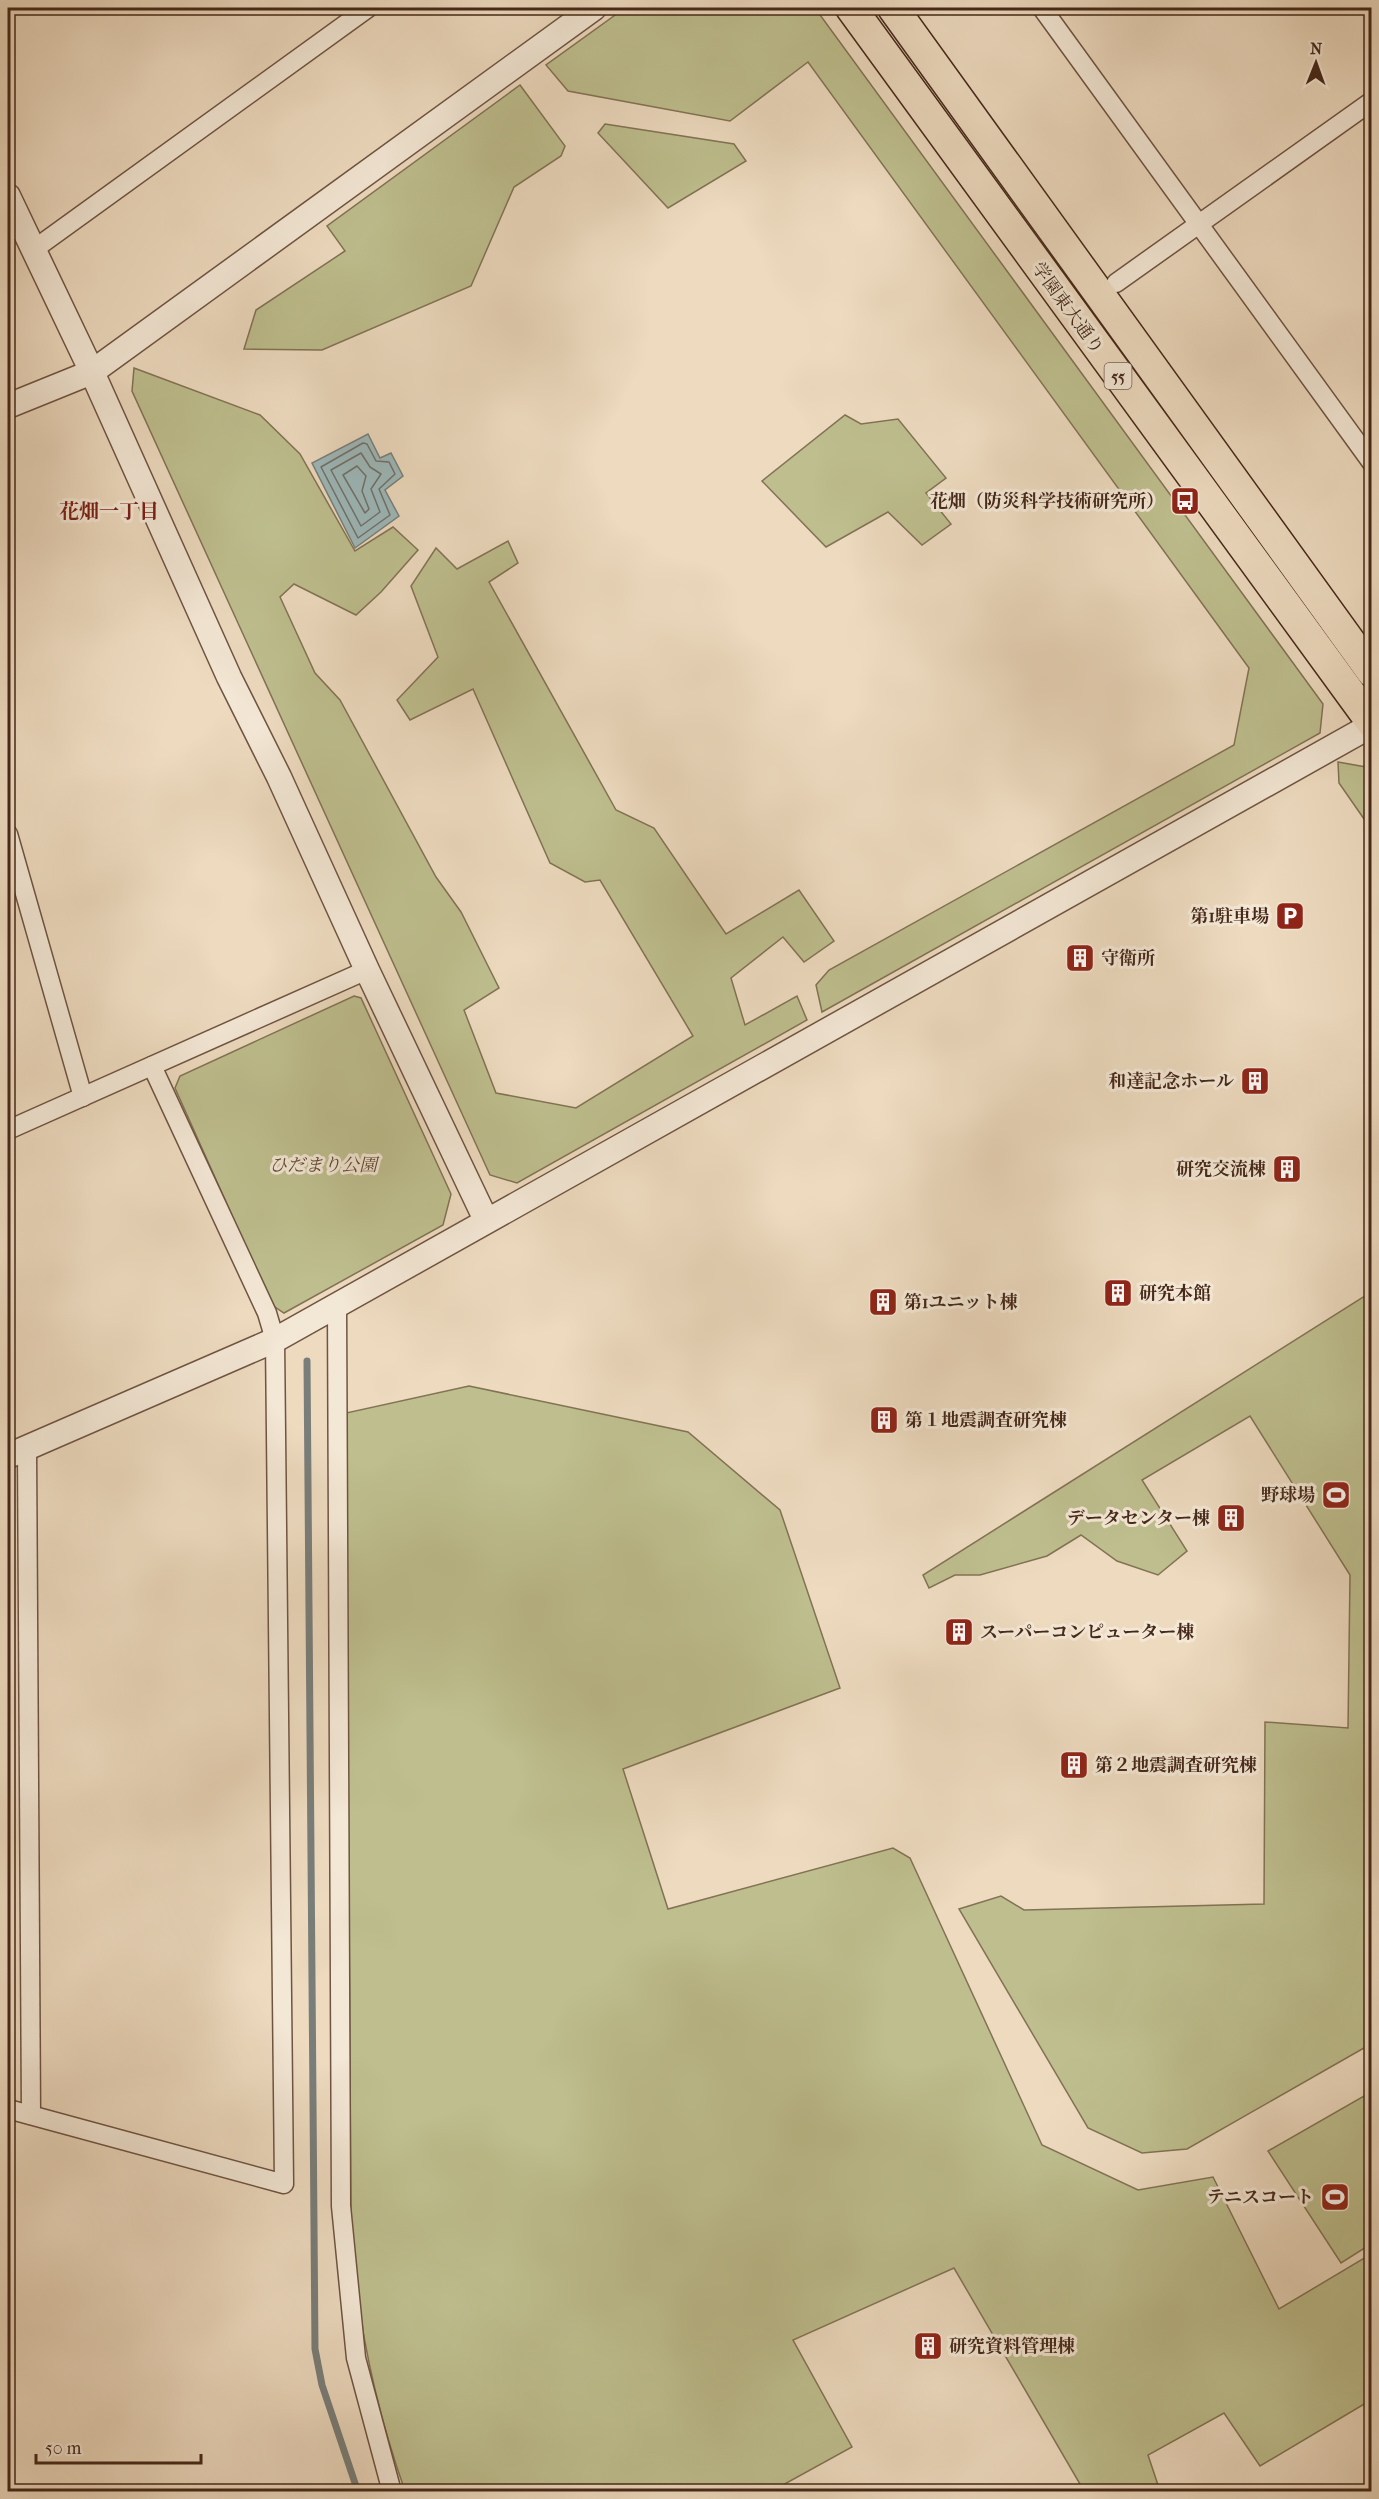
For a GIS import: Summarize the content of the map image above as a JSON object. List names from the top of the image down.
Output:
{
  "streets": {
    "main road": ["学園東大通り", "55"]
  },
  "districts": ["花畑一丁目"],
  "parks": ["ひだまり公園"],
  "places": {
    "bus stop": ["花畑（防災科学技術研究所）"],
    "parking": ["第1駐車場"],
    "building": [
      "守衛所",
      "和達記念ホール",
      "研究交流棟",
      "研究本館",
      "第1ユニット棟",
      "第１地震調査研究棟",
      "データセンター棟",
      "スーパーコンピューター棟",
      "第２地震調査研究棟",
      "研究資料管理棟"
    ],
    "sports": ["野球場", "テニスコート"]
  },
  "scale_bar": "50 m",
  "north": "top"
}
